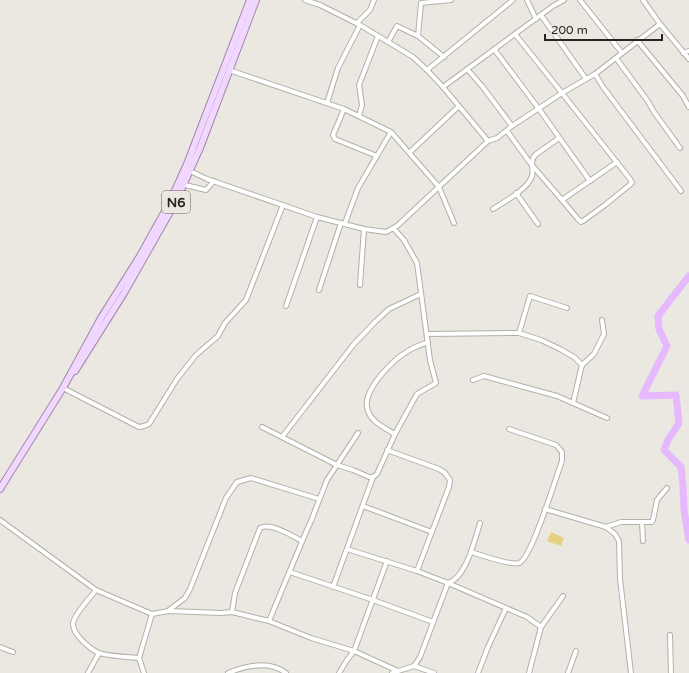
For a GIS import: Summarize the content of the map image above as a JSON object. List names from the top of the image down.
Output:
{
  "streets": {
    "main road": ["N6"]
  },
  "scale_bar": "200 m"
}
